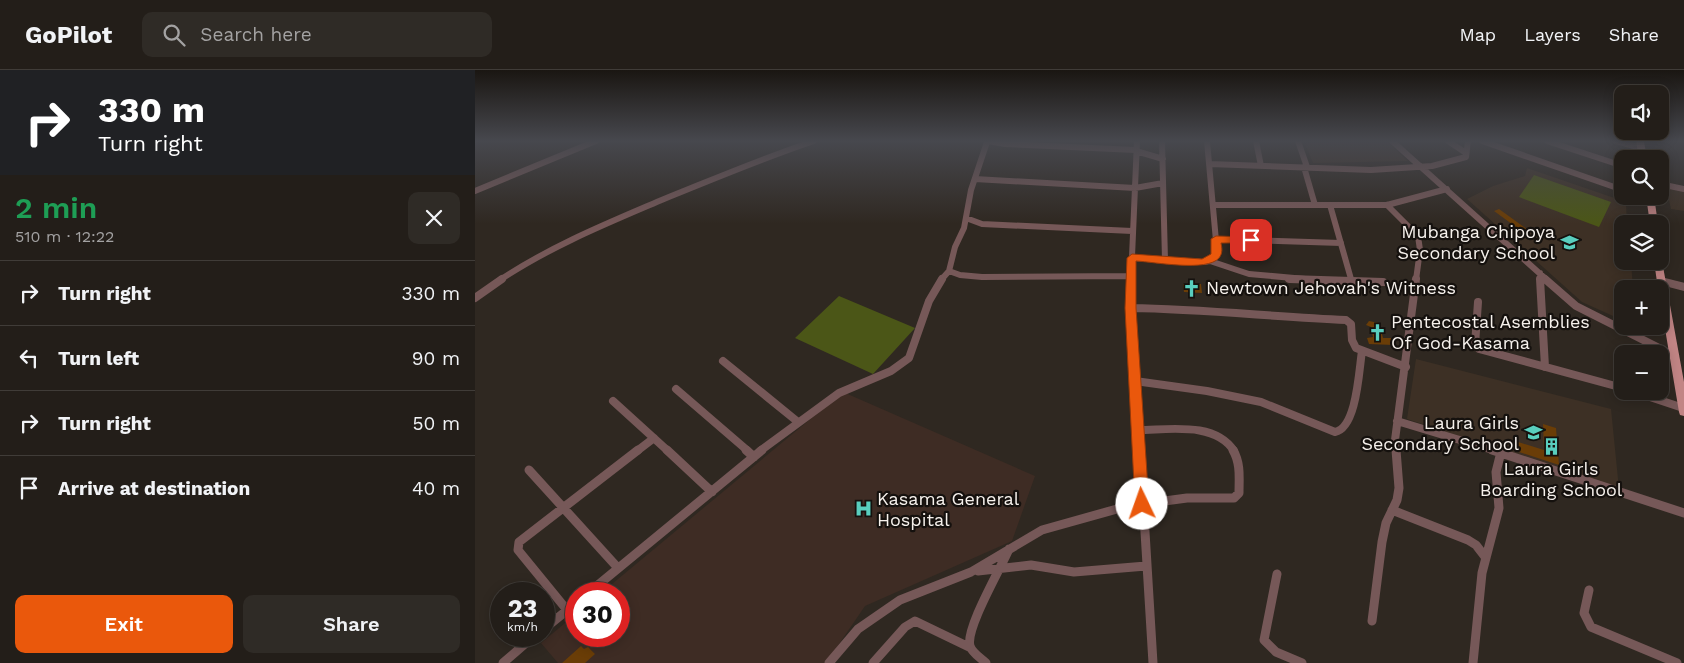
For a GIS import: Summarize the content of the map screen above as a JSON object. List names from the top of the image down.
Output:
{
  "places": {
    "school or university": ["Mubanga Chipoya Secondary School", "Laura Girls Secondary School"],
    "church": ["Newtown Jehovah's Witness", "Pentecostal Asemblies Of God-Kasama"],
    "building": ["Laura Girls Boarding School"],
    "hospital": ["Kasama General Hospital"]
  },
  "page": {
    "header": "GoPilot",
    "search": "Search here",
    "nav": ["Map", "Layers", "Share"],
    "turn": ["330 m", "Turn right"],
    "map_buttons": ["+", "−"],
    "heading": ["2 min", "510 m · 12:22"],
    "list": [
      {
        "name": "Turn right",
        "value": "330 m"
      },
      {
        "name": "Turn left",
        "value": "90 m"
      },
      {
        "name": "Turn right",
        "value": "50 m"
      },
      {
        "name": "Arrive at destination",
        "value": "40 m"
      }
    ],
    "speed": "23 km/h",
    "limit": "30",
    "buttons": ["Exit", "Share"]
  }
}
